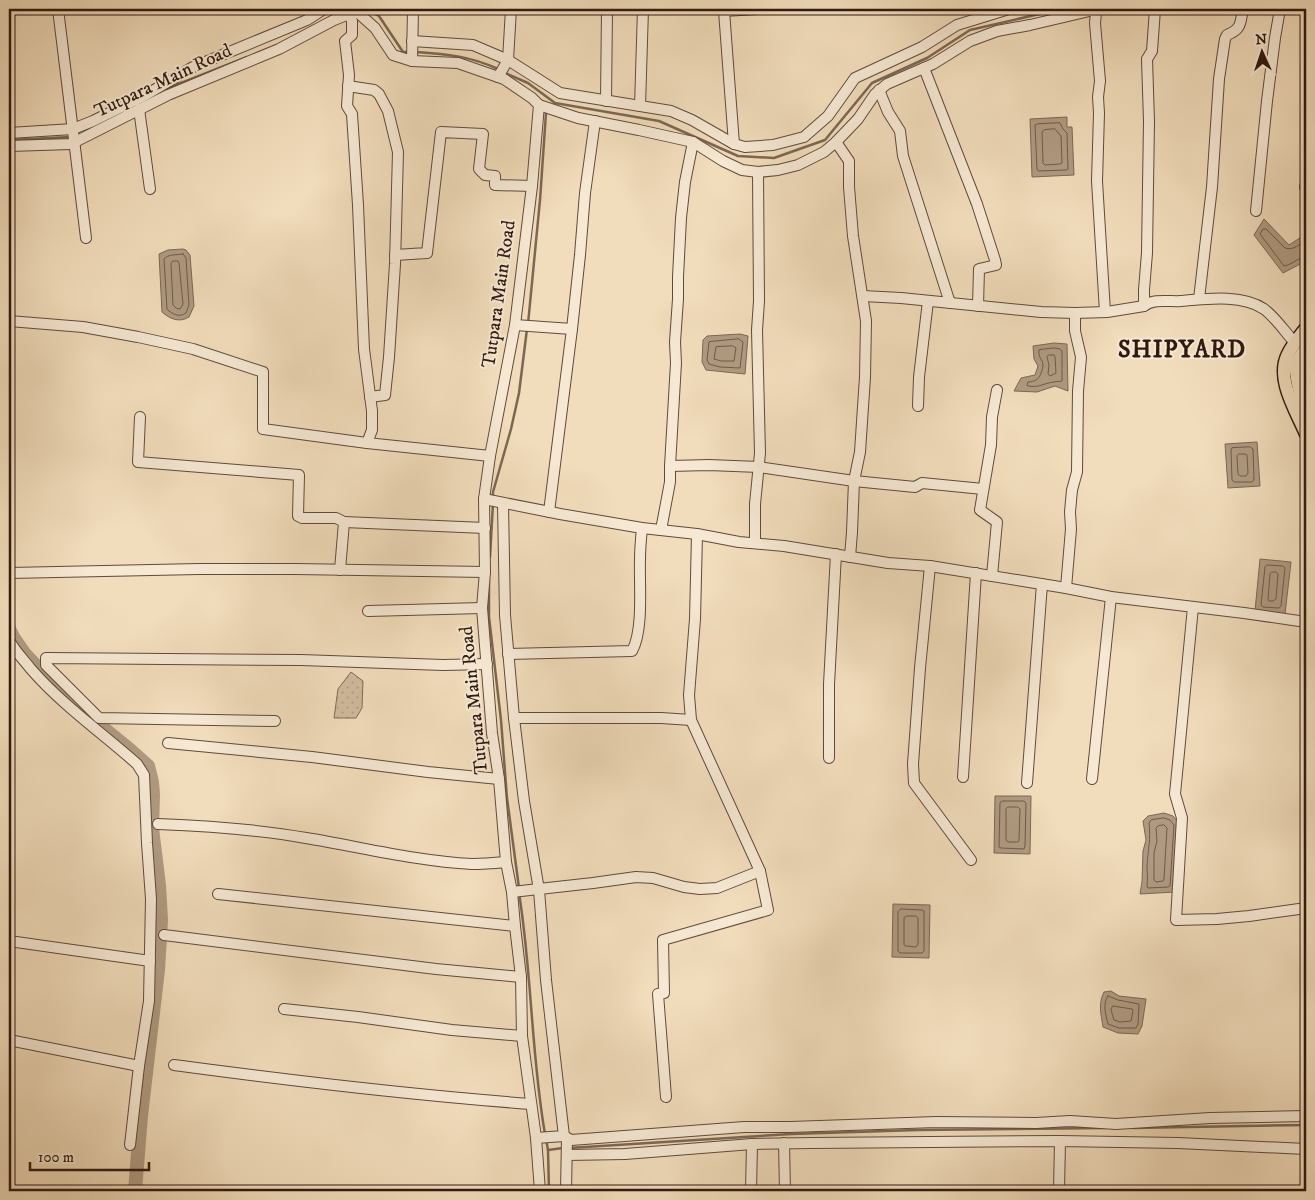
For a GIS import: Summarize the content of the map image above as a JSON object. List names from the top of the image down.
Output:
{
  "streets": {
    "street": ["Tutpara Main Road"]
  },
  "districts": ["SHIPYARD"],
  "scale_bar": "100 m",
  "north": "top"
}
